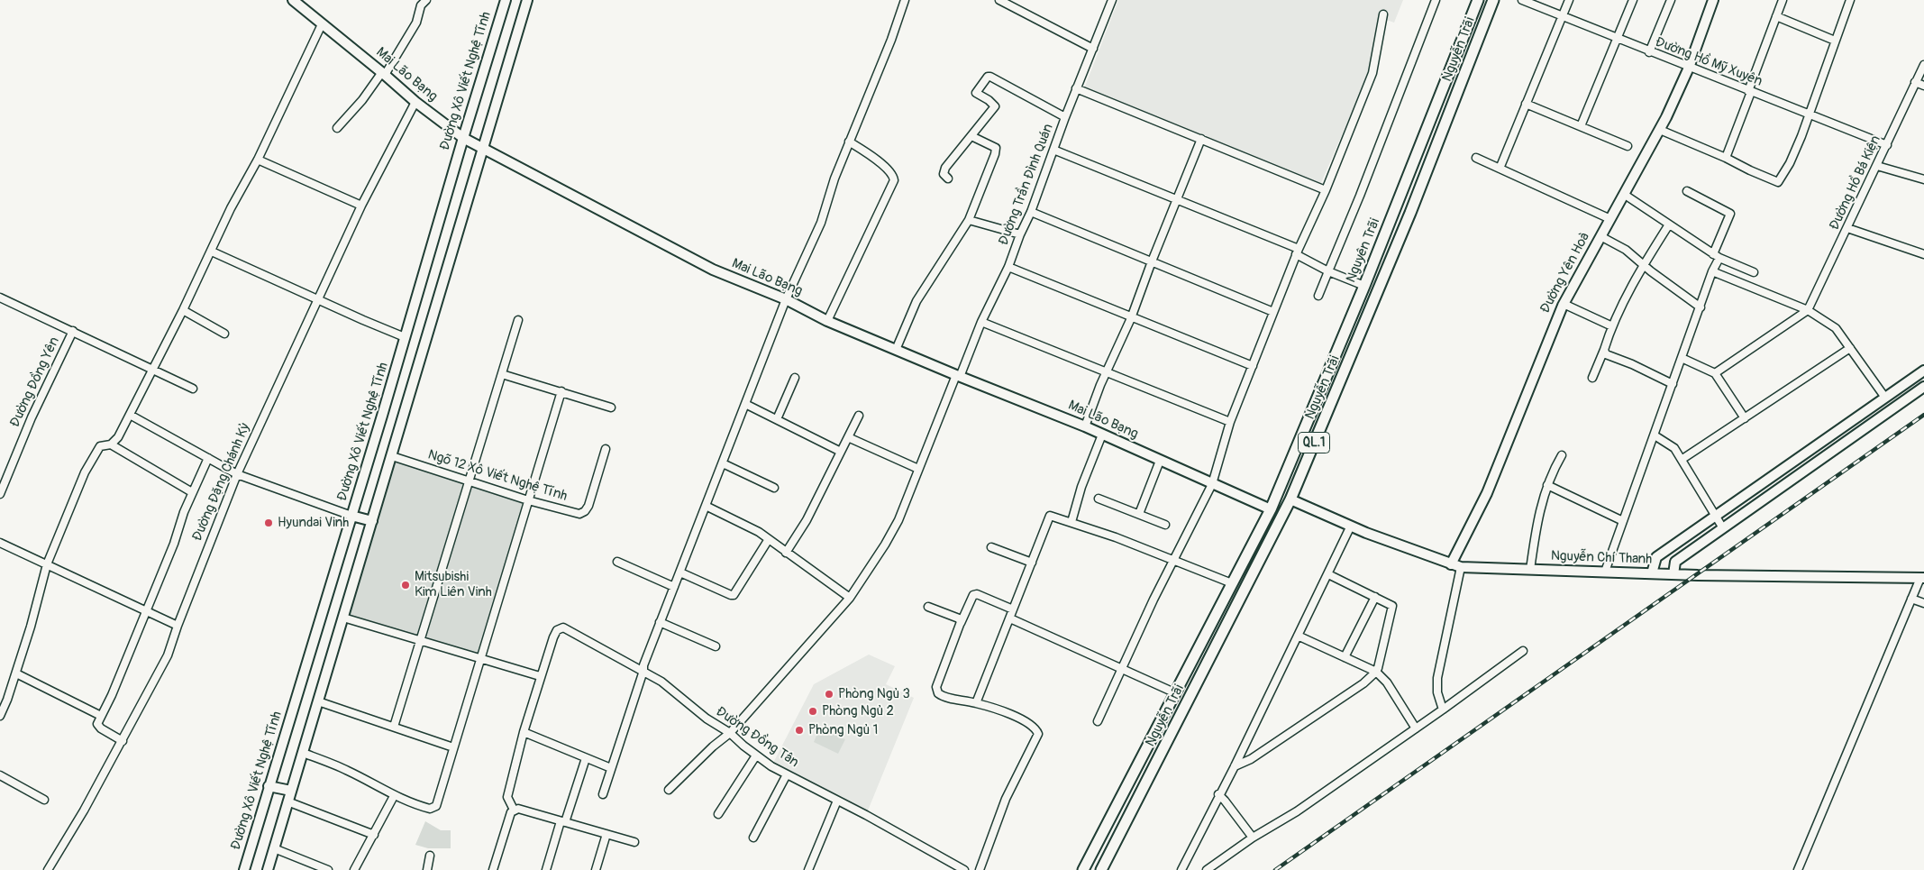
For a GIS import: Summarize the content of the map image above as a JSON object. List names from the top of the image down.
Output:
{
  "streets": {
    "main road": ["Nguyễn Trãi", "Nguyên Trãi", "QL.1"],
    "street": [
      "Đường Hồ Mỹ Xuyên",
      "Mai Lão Bạng",
      "Đường Xô Viết Nghệ Tĩnh",
      "Đường Hồ Bá Kiện",
      "Đường Trần Đình Quán",
      "Đường Yên Hoà",
      "Đường Đồng Yên",
      "Ngõ 12 Xô Viết Nghệ Tĩnh",
      "Đường Đặng Chánh Kỷ",
      "Nguyễn Chí Thanh",
      "Đường Đồng Tân"
    ]
  },
  "crossings": [
    ["Nguyễn Trãi", "Mai Lão Bạng"],
    ["Nguyễn Trãi", "Nguyên Trãi"],
    ["Nguyễn Trãi", "Nguyễn Chí Thanh"],
    ["Đường Hồ Mỹ Xuyên", "Đường Hồ Bá Kiện"],
    ["Đường Hồ Mỹ Xuyên", "Đường Yên Hoà"],
    ["Mai Lão Bạng", "Đường Xô Viết Nghệ Tĩnh"],
    ["Mai Lão Bạng", "Đường Trần Đình Quán"],
    ["Mai Lão Bạng", "Nguyên Trãi"],
    ["Mai Lão Bạng", "Đường Đặng Chánh Kỷ"],
    ["Đường Trần Đình Quán", "Đường Đồng Tân"],
    ["Đường Yên Hoà", "Nguyễn Chí Thanh"]
  ],
  "places": [
    "Hyundai Vinh",
    "Mitsubishi Kim Liên Vinh",
    "Phòng Ngủ 3",
    "Phòng Ngủ 2",
    "Phòng Ngủ 1"
  ]
}
